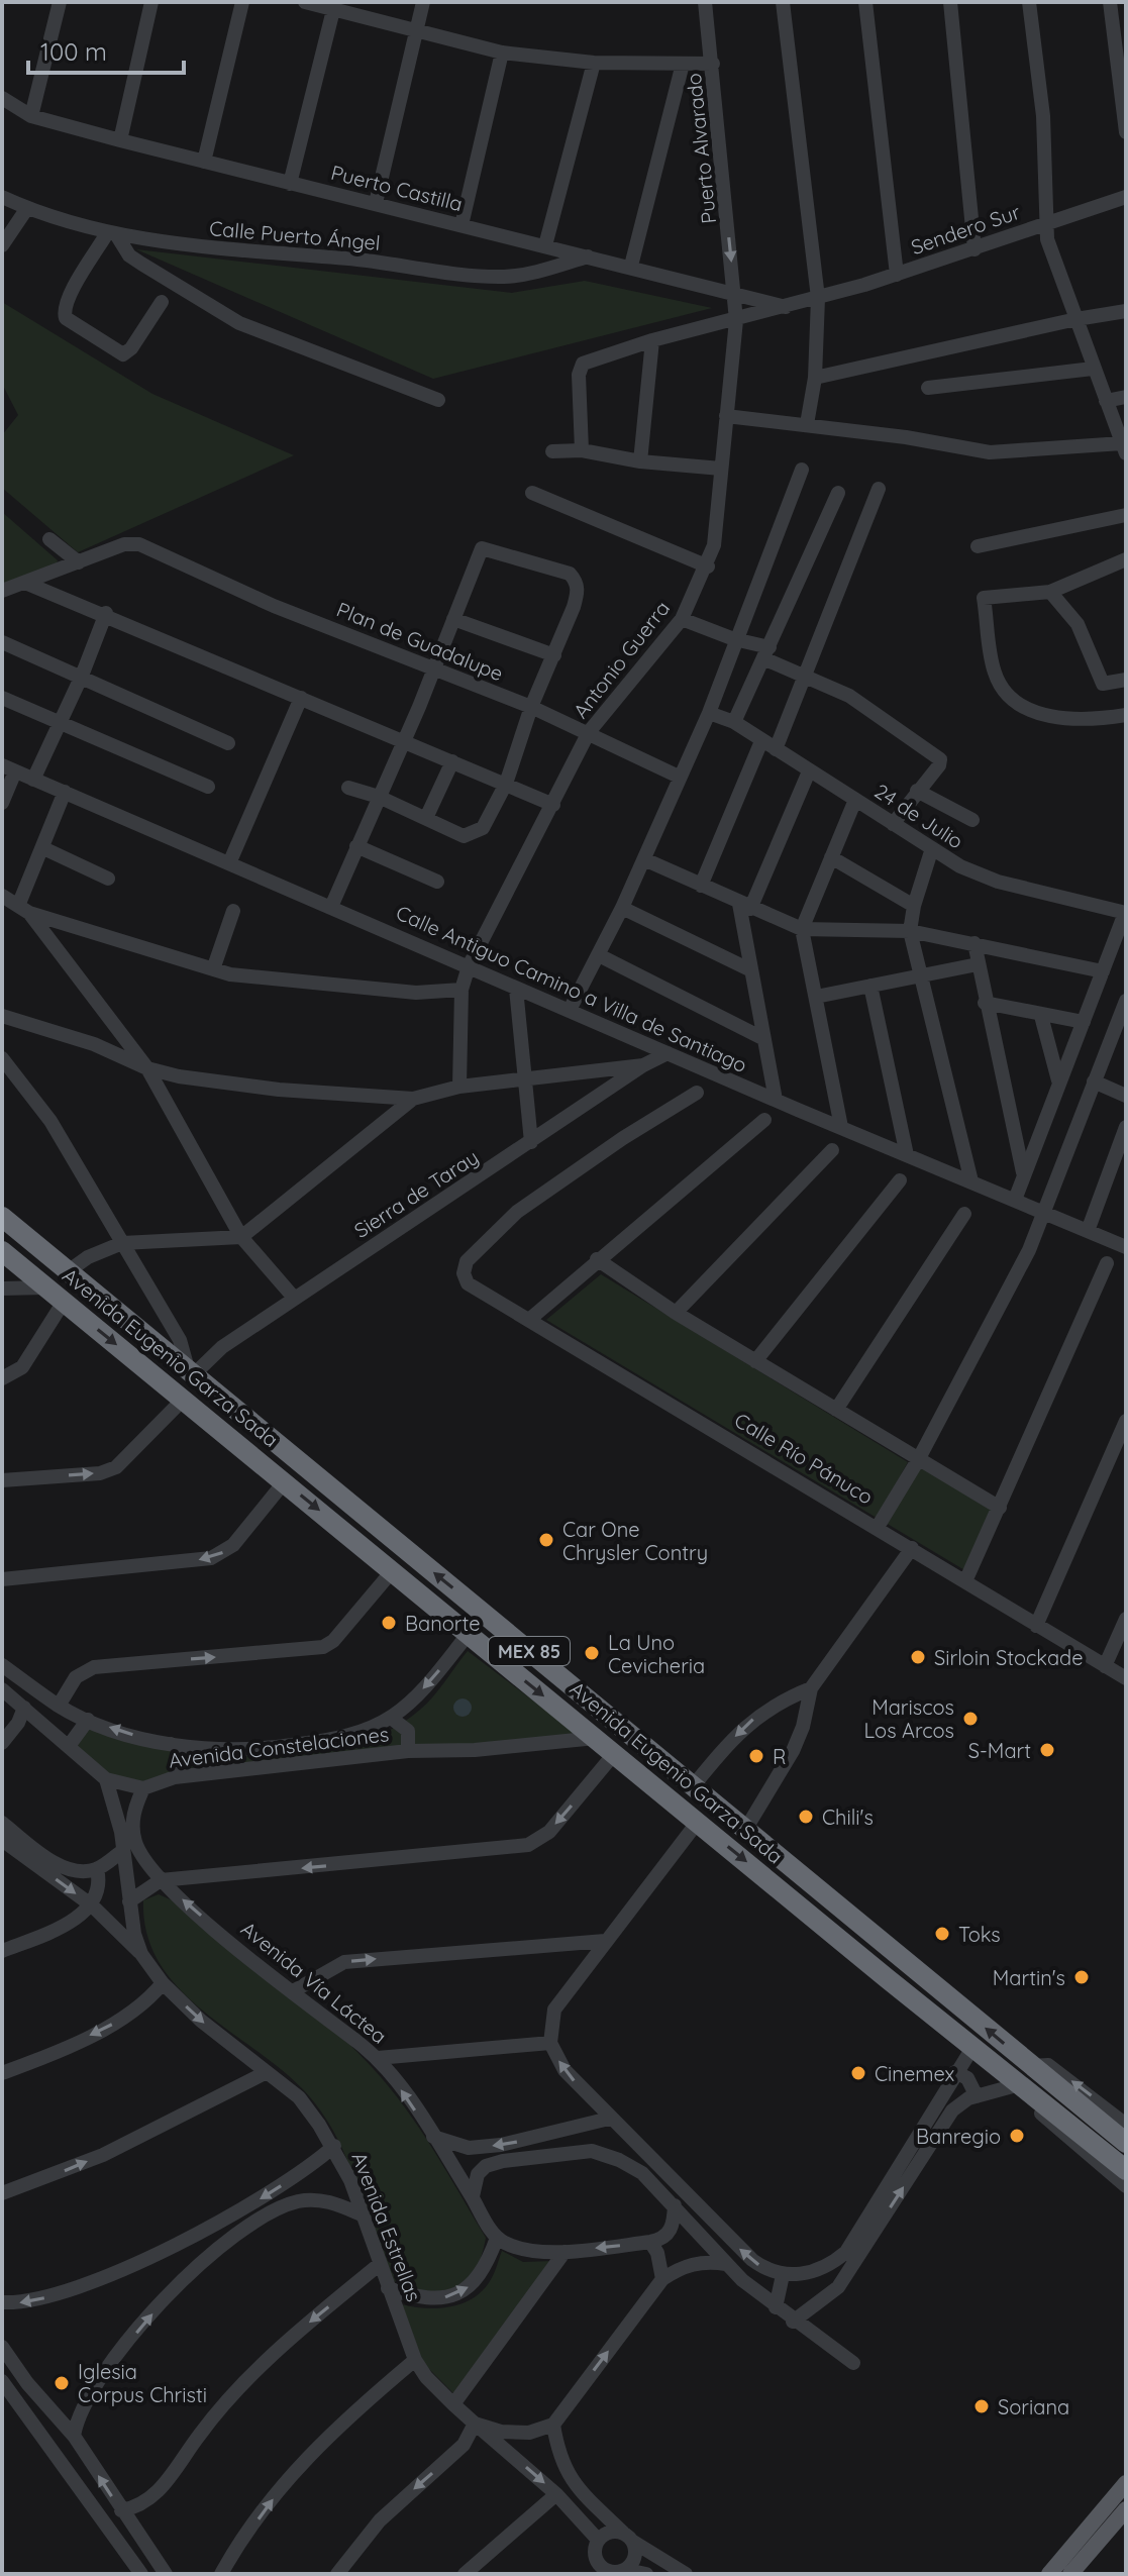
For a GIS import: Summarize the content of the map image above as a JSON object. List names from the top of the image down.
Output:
{
  "streets": {
    "highway": ["Avenida Eugenio Garza Sada", "MEX 85"],
    "street": [
      "Puerto Alvarado",
      "Puerto Castilla",
      "Sendero Sur",
      "Calle Puerto Ángel",
      "Plan de Guadalupe",
      "Antonio Guerra",
      "24 de Julio",
      "Calle Antiguo Camino a Villa de Santiago",
      "Sierra de Taray",
      "Calle Río Pánuco",
      "Avenida Constelaciones",
      "Avenida Vía Láctea",
      "Avenida Estrellas"
    ]
  },
  "crossings": [
    ["Puerto Alvarado", "Puerto Castilla"],
    ["Puerto Alvarado", "Antonio Guerra"],
    ["Puerto Castilla", "Calle Puerto Ángel"],
    ["Plan de Guadalupe", "Antonio Guerra"],
    ["Antonio Guerra", "Calle Antiguo Camino a Villa de Santiago"],
    ["Calle Antiguo Camino a Villa de Santiago", "Sierra de Taray"],
    ["Sierra de Taray", "Avenida Eugenio Garza Sada"],
    ["Avenida Eugenio Garza Sada", "Avenida Constelaciones"],
    ["Avenida Constelaciones", "Avenida Vía Láctea"]
  ],
  "one_way": ["Avenida Vía Láctea"],
  "places": [
    "Car One Chrysler Contry",
    "Banorte",
    "La Uno Cevicheria",
    "Sirloin Stockade",
    "Mariscos Los Arcos",
    "S-Mart",
    "R",
    "Chili's",
    "Toks",
    "Martin's",
    "Cinemex",
    "Banregio",
    "Iglesia Corpus Christi",
    "Soriana"
  ],
  "scale_bar": "100 m"
}
